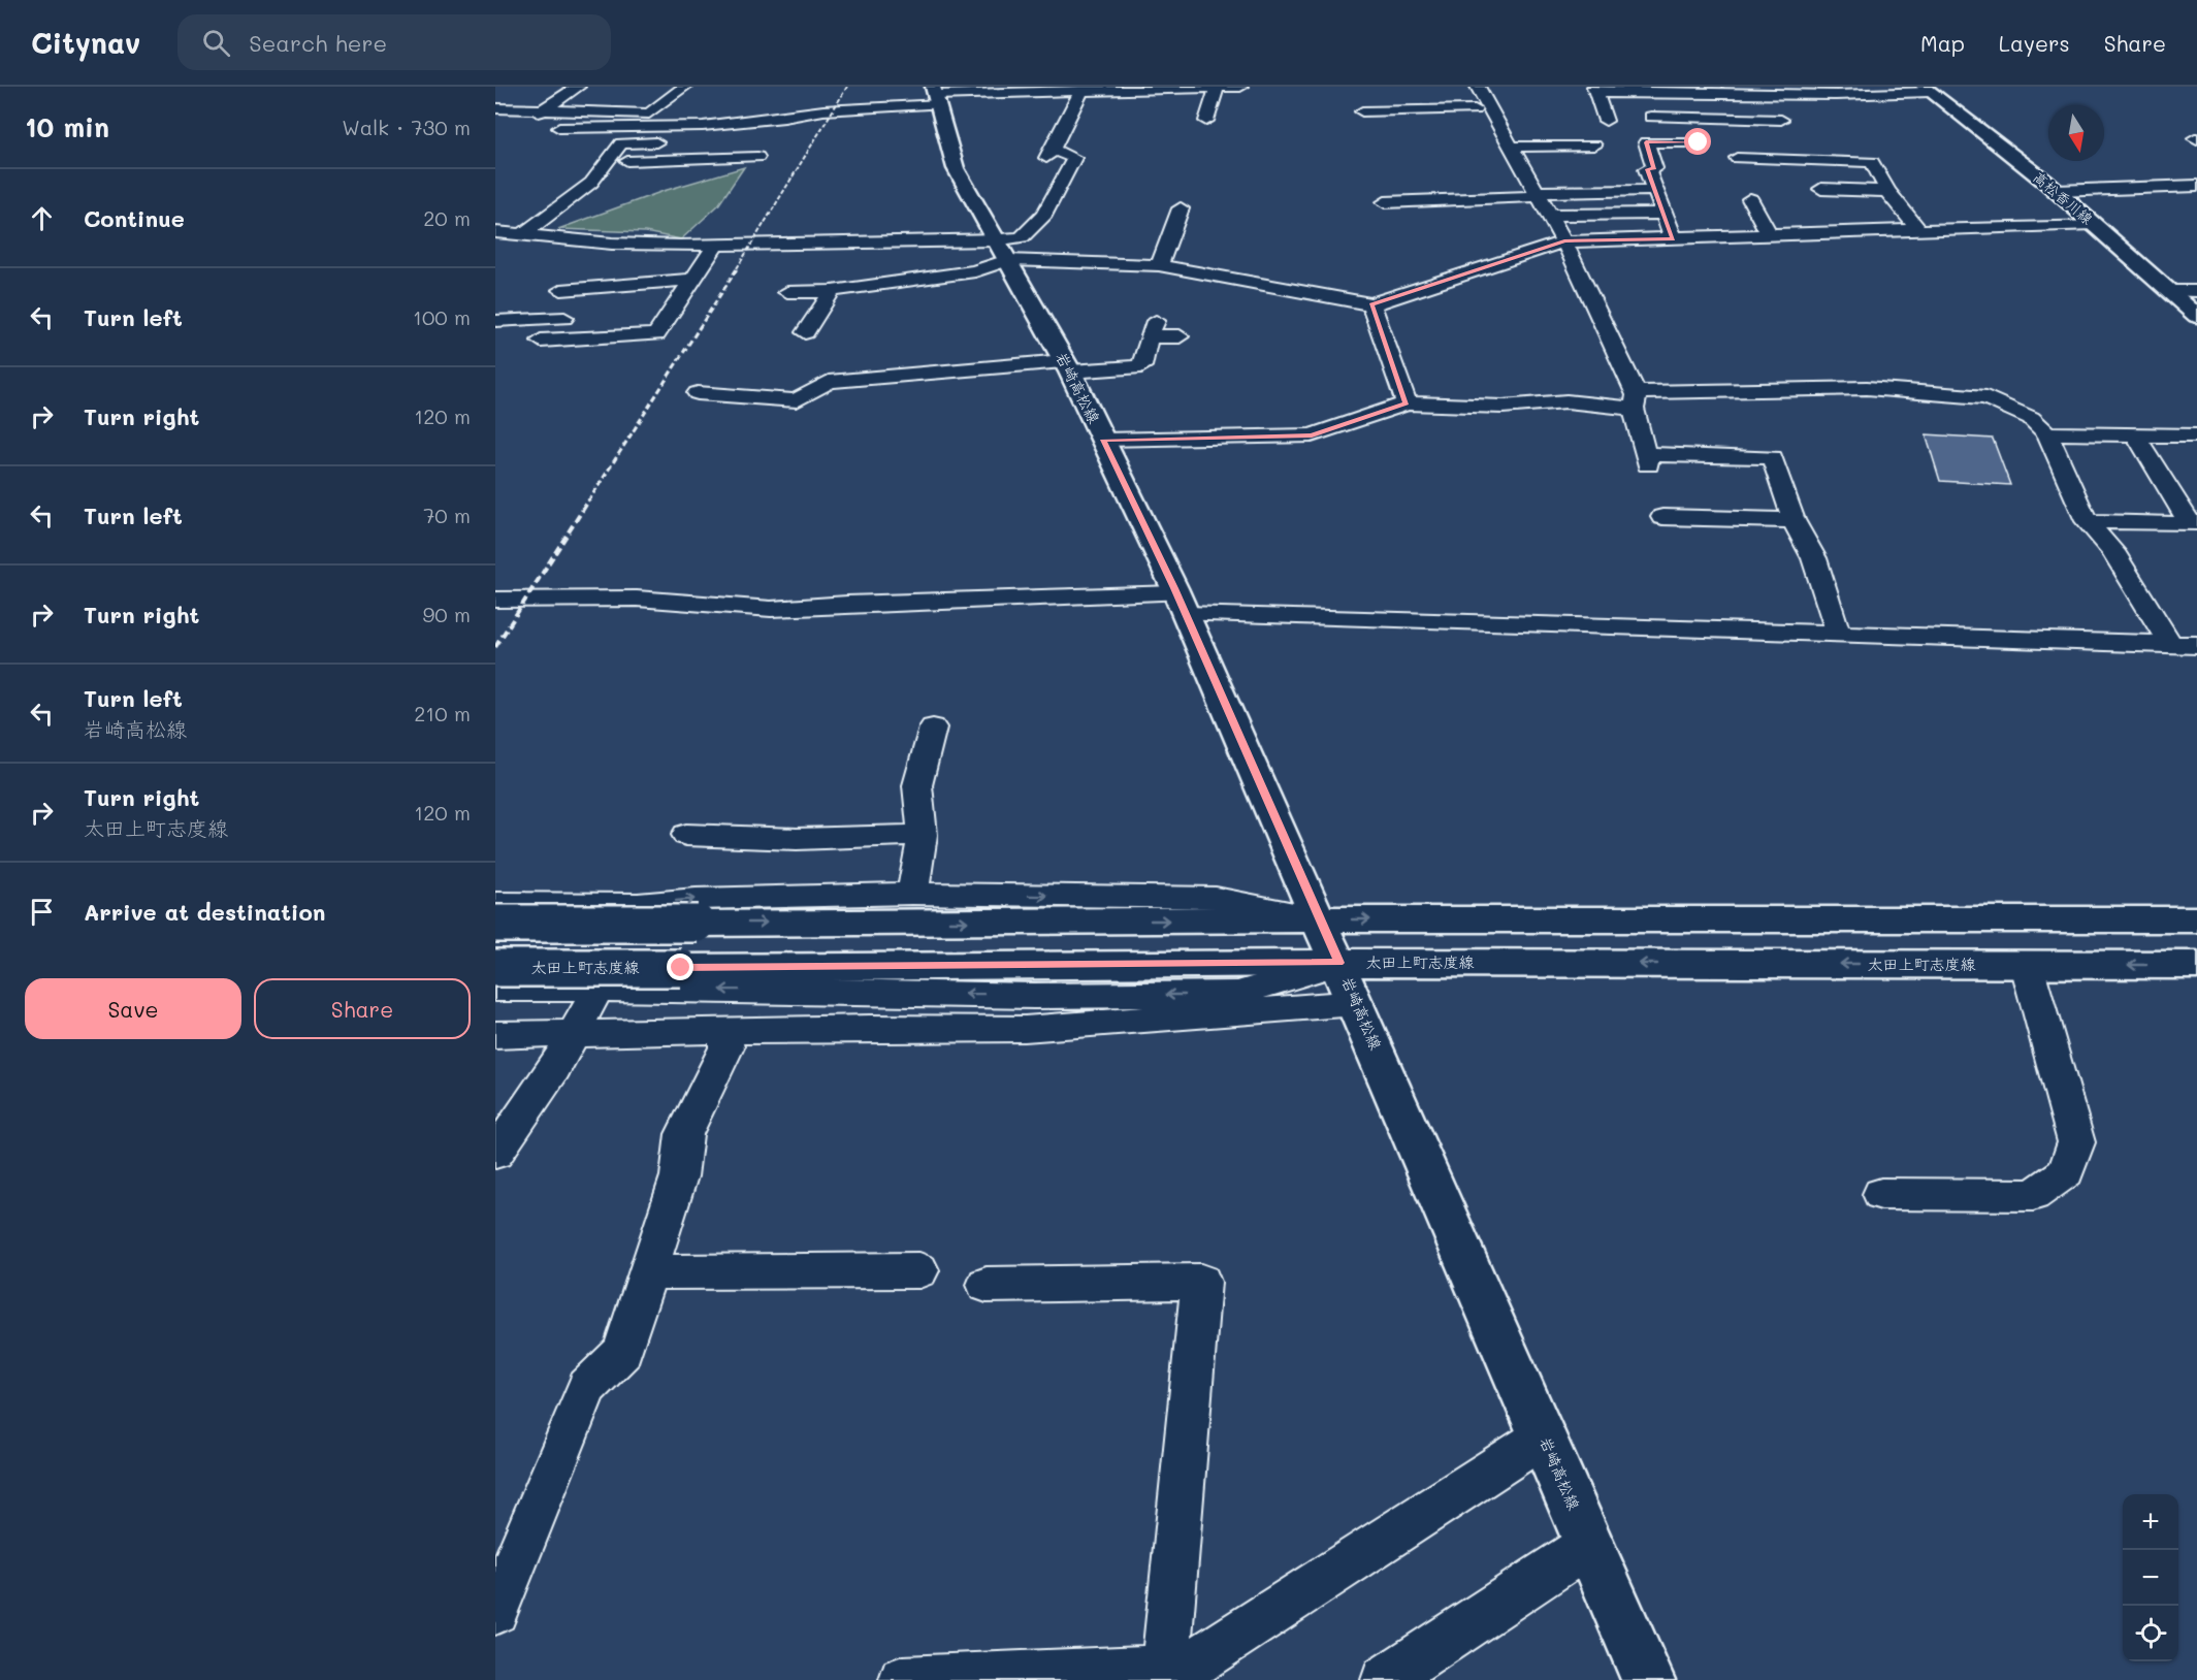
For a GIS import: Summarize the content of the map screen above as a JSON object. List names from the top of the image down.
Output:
{
  "streets": {
    "main road": ["高松香川線", "岩崎高松線", "太田上町志度線"]
  },
  "crossings": [
    ["岩崎高松線", "太田上町志度線"]
  ],
  "north": "bottom",
  "page": {
    "header": "Citynav",
    "search": "Search here",
    "nav": ["Map", "Layers", "Share"],
    "heading": ["10 min", "Walk · 730 m"],
    "list": [
      ["Continue", "20 m"],
      ["Turn left", "100 m"],
      ["Turn right", "120 m"],
      ["Turn left", "70 m"],
      ["Turn right", "90 m"],
      ["Turn left", "岩崎高松線", "210 m"],
      ["Turn right", "太田上町志度線", "120 m"],
      "Arrive at destination"
    ],
    "buttons": ["Save", "Share"],
    "map_buttons": ["+", "−"]
  }
}
